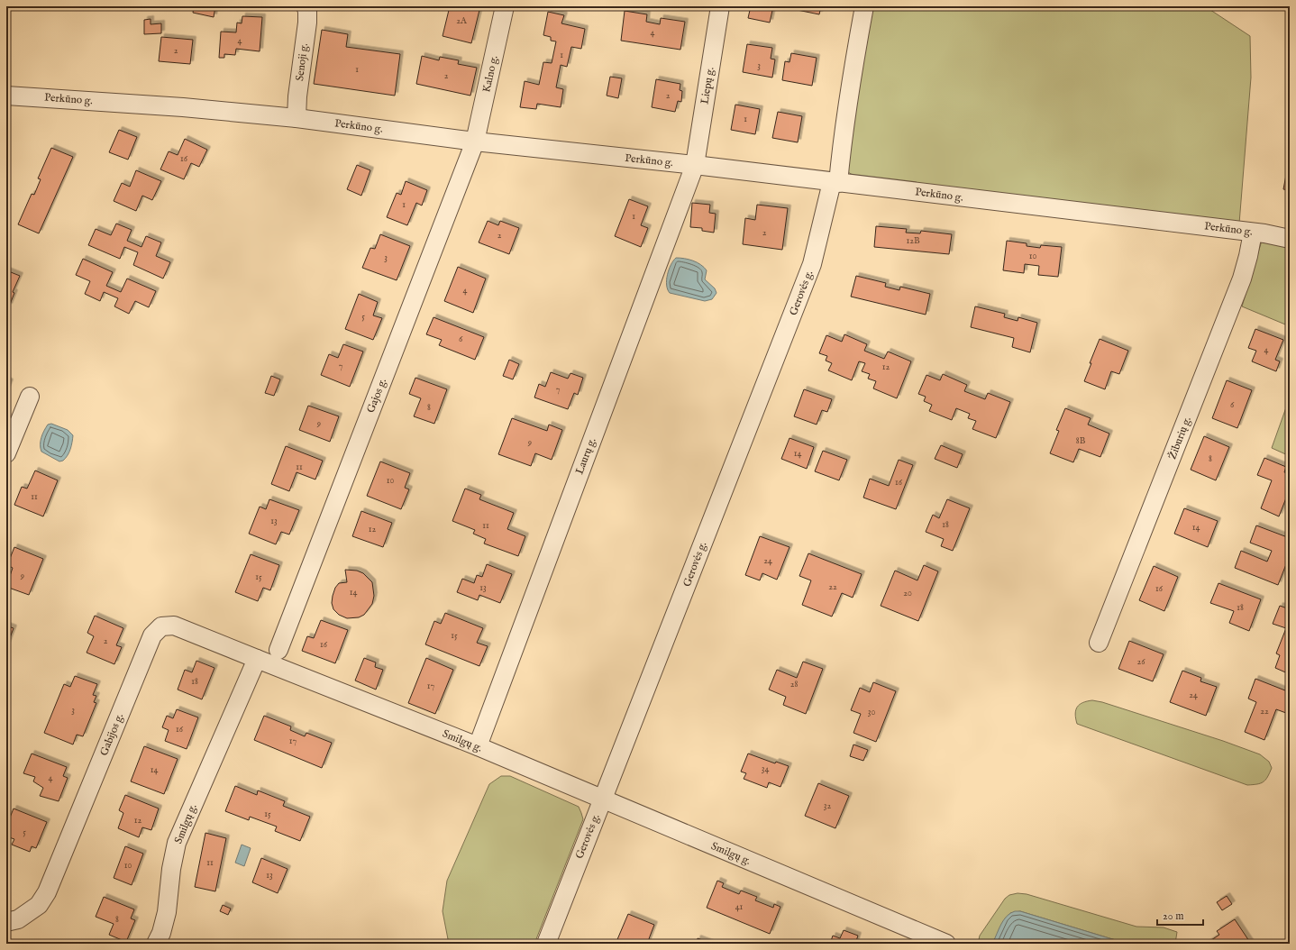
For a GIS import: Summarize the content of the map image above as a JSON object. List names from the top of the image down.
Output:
{
  "streets": {
    "street": [
      "Senoji g.",
      "Kalno g.",
      "Liepų g.",
      "Perkūno g.",
      "Gerovės g.",
      "Gajos g.",
      "Žiburių g.",
      "Laurų g.",
      "Gabijos g.",
      "Smilgų g."
    ]
  },
  "crossings": [
    ["Senoji g.", "Perkūno g."],
    ["Kalno g.", "Perkūno g."],
    ["Kalno g.", "Gajos g."],
    ["Liepų g.", "Perkūno g."],
    ["Liepų g.", "Laurų g."],
    ["Perkūno g.", "Gerovės g."],
    ["Perkūno g.", "Gajos g."],
    ["Perkūno g.", "Žiburių g."],
    ["Perkūno g.", "Laurų g."],
    ["Gerovės g.", "Smilgų g."],
    ["Laurų g.", "Smilgų g."],
    ["Gabijos g.", "Smilgų g."]
  ],
  "house_numbers": [
    "2A",
    "4",
    "4",
    "2",
    "1",
    "3",
    "1",
    "2",
    "2",
    "1",
    "16",
    "1",
    "1",
    "2",
    "2",
    "12B",
    "10",
    "3",
    "4",
    "5",
    "6",
    "4",
    "7",
    "12",
    "7",
    "6",
    "8",
    "9",
    "8B",
    "9",
    "14",
    "8",
    "11",
    "10",
    "16",
    "11",
    "13",
    "18",
    "11",
    "14",
    "12",
    "24",
    "9",
    "15",
    "22",
    "13",
    "16",
    "14",
    "20",
    "18",
    "15",
    "2",
    "16",
    "26",
    "18",
    "28",
    "17",
    "24",
    "3",
    "22",
    "30",
    "16",
    "17",
    "34",
    "14",
    "4",
    "32",
    "15",
    "12",
    "5",
    "11",
    "10",
    "13",
    "41",
    "8"
  ],
  "scale_bar": "20 m"
}
